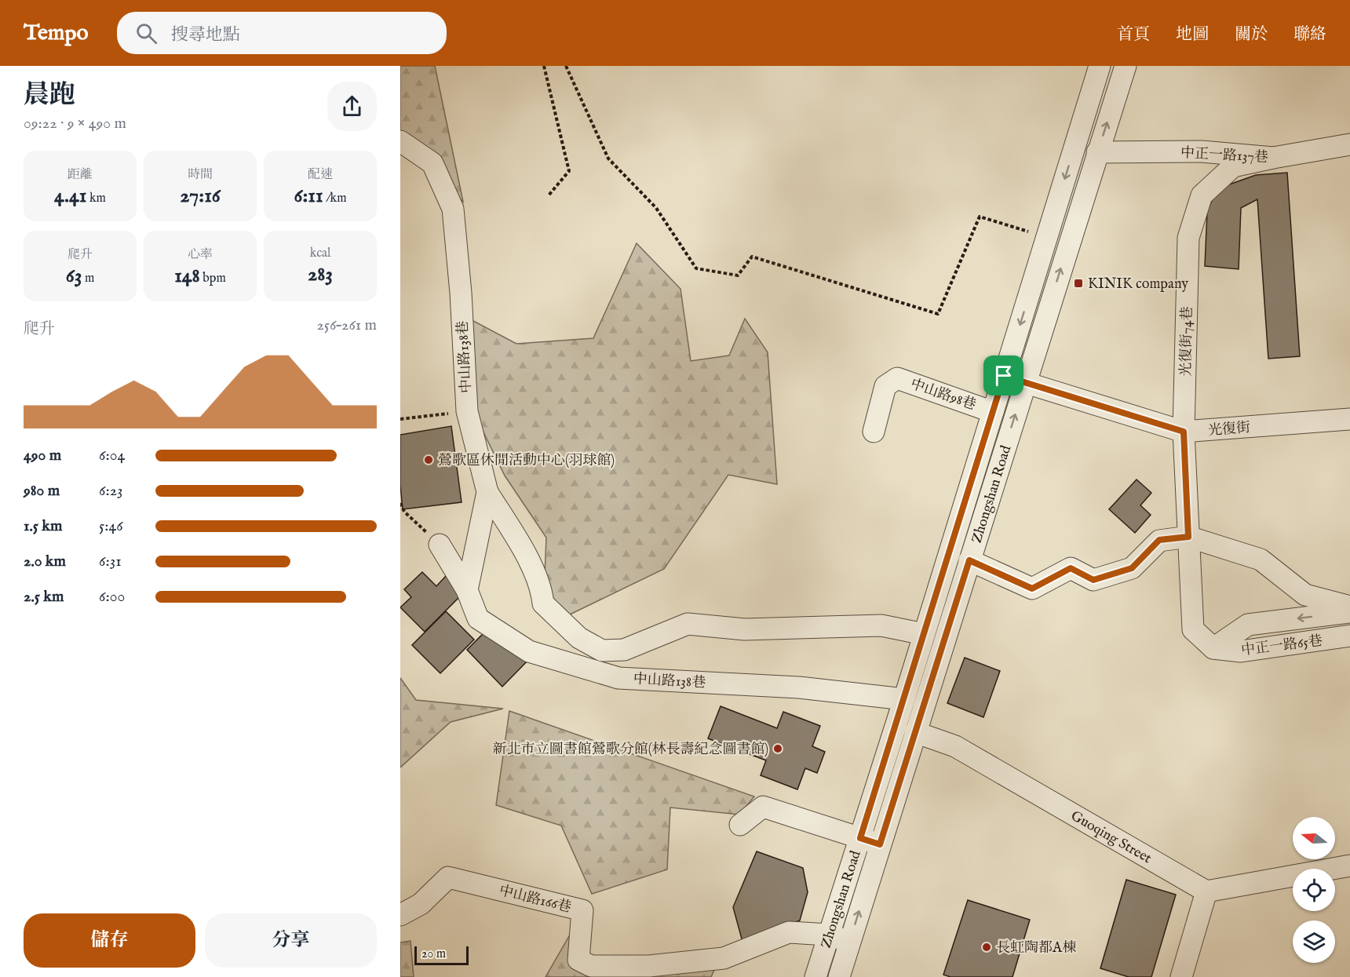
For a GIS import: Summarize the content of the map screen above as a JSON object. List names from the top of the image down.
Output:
{
  "streets": {
    "street": [
      "中正一路137巷",
      "光復街74巷",
      "中山路138巷",
      "中山路98巷",
      "光復街",
      "Zhongshan Road",
      "中正一路65巷",
      "Guoqing Street",
      "中山路166巷"
    ]
  },
  "crossings": [
    ["中正一路137巷", "光復街74巷"],
    ["中正一路137巷", "Zhongshan Road"],
    ["光復街74巷", "光復街"],
    ["中山路138巷", "Zhongshan Road"],
    ["中山路98巷", "Zhongshan Road"],
    ["光復街", "Zhongshan Road"],
    ["Zhongshan Road", "Guoqing Street"],
    ["Zhongshan Road", "中山路166巷"]
  ],
  "places": {
    "transit": ["KINIK company"],
    "other": ["鶯歌區休閒活動中心(羽球館)", "新北市立圖書館鶯歌分館(林長壽紀念圖書館)", "長虹陶都A棟"]
  },
  "scale_bar": "20 m",
  "north": "left",
  "page": {
    "header": "Tempo",
    "search": "搜尋地點",
    "nav": [
      "首頁",
      "地圖",
      "關於",
      "聯絡"
    ],
    "heading": ["晨跑", "09:22 · 9 × 490 m"],
    "stats": [
      ["距離", "4.41 km"],
      ["時間", "27:16"],
      ["配速", "6:11 /km"],
      ["爬升", "63 m"],
      ["心率", "148 bpm"],
      ["kcal", "283"]
    ],
    "chart": ["爬升", "256–261 m"],
    "list": [
      {
        "name": "490 m",
        "note": "6:04"
      },
      {
        "name": "980 m",
        "note": "6:23"
      },
      {
        "name": "1.5 km",
        "note": "5:46"
      },
      {
        "name": "2.0 km",
        "note": "6:31"
      },
      {
        "name": "2.5 km",
        "note": "6:00"
      }
    ],
    "buttons": ["儲存", "分享"],
    "scale": "20 m"
  }
}
